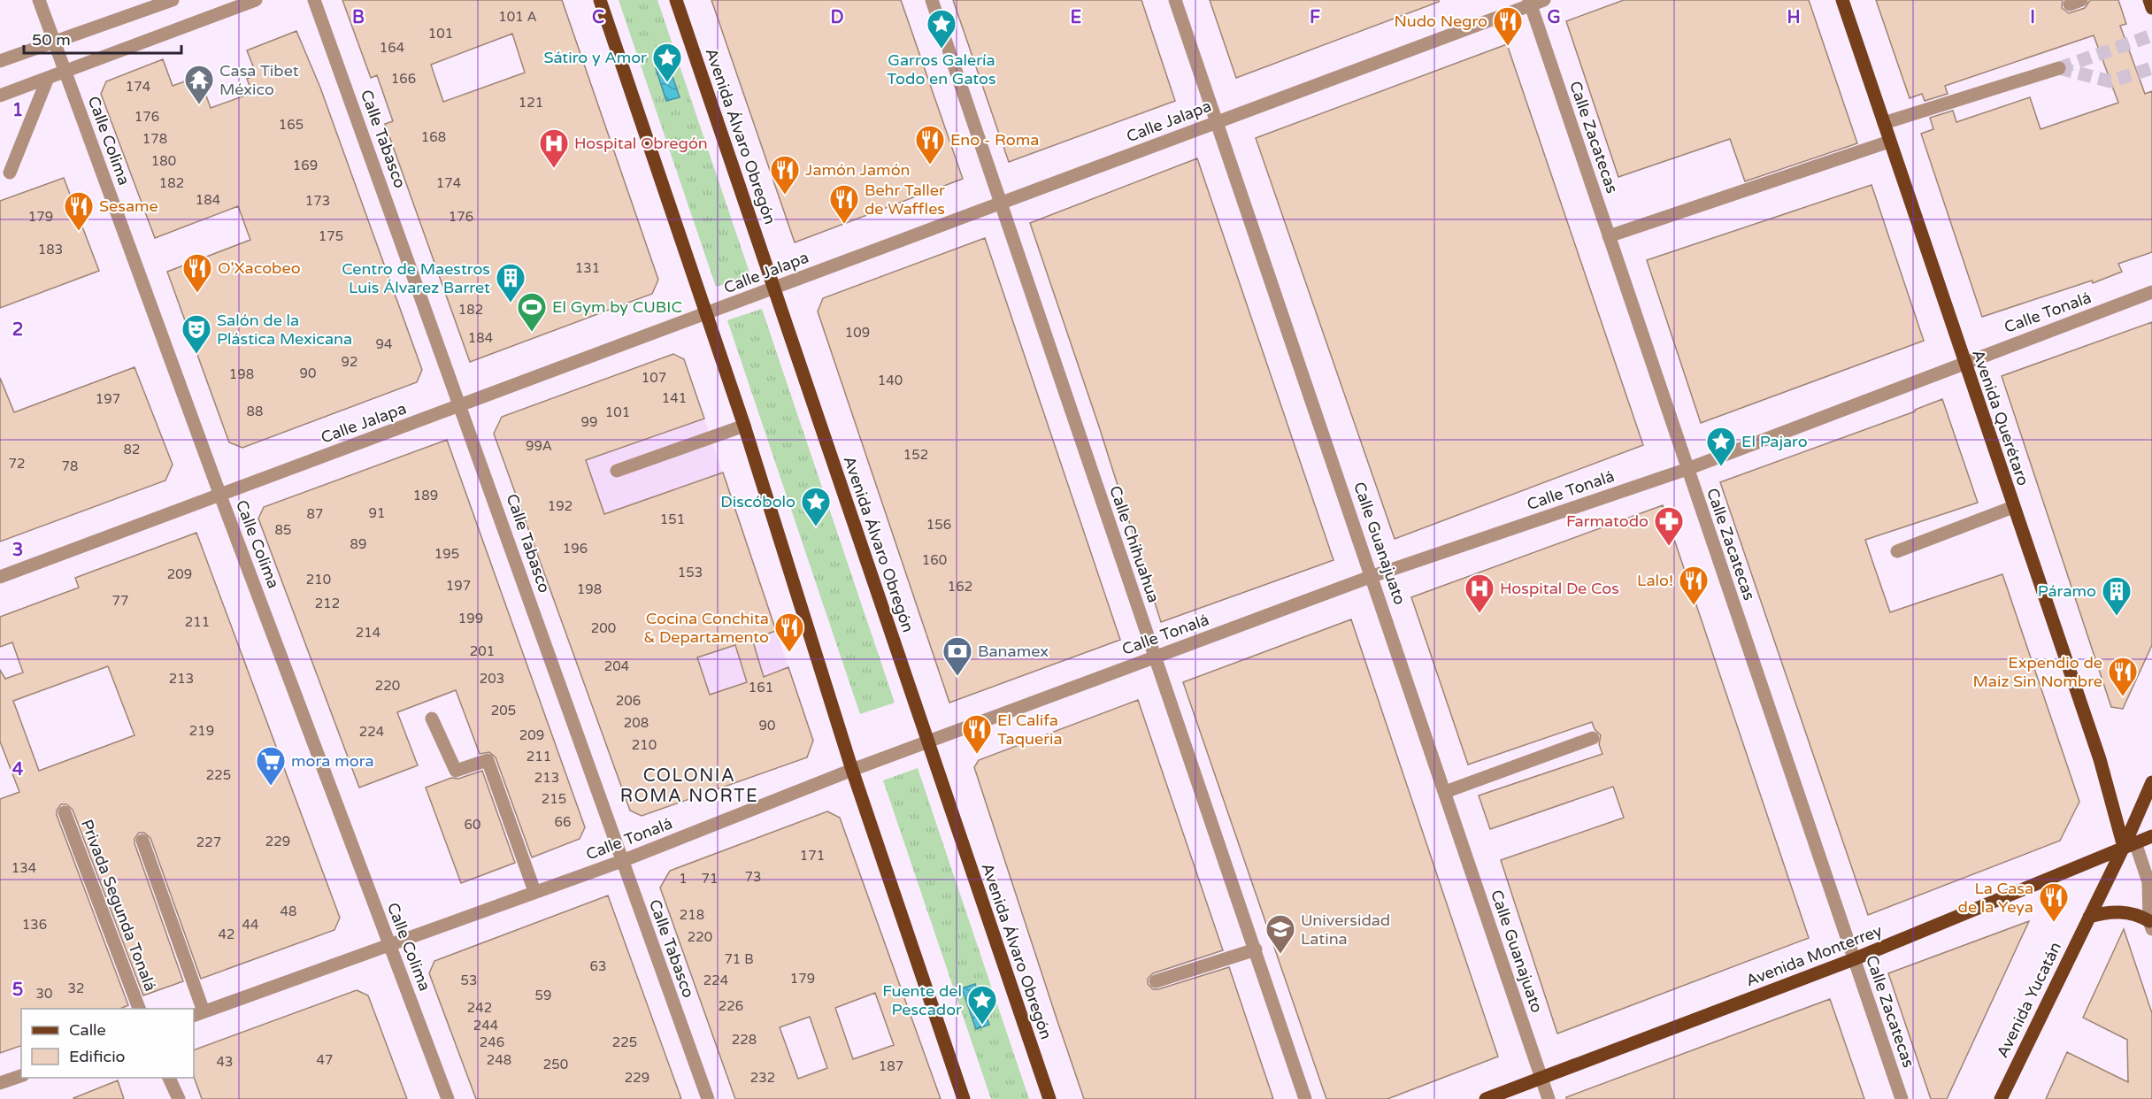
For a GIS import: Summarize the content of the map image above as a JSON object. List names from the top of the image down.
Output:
{
  "streets": {
    "main road": [
      "Avenida Álvaro Obregón",
      "Avenida Querétaro",
      "Avenida Monterrey",
      "Avenida Yucatán"
    ],
    "street": [
      "Calle Jalapa",
      "Calle Zacatecas",
      "Calle Tabasco",
      "Calle Colima",
      "Calle Tonalá",
      "Calle Guanajuato",
      "Calle Chihuahua",
      "Privada Segunda Tonalá"
    ]
  },
  "crossings": [
    ["Calle Jalapa", "Avenida Álvaro Obregón"],
    ["Calle Jalapa", "Calle Zacatecas"],
    ["Calle Jalapa", "Calle Tabasco"],
    ["Calle Jalapa", "Calle Colima"],
    ["Calle Jalapa", "Calle Guanajuato"],
    ["Calle Jalapa", "Calle Chihuahua"],
    ["Avenida Álvaro Obregón", "Calle Tonalá"],
    ["Calle Zacatecas", "Calle Tonalá"],
    ["Calle Zacatecas", "Avenida Monterrey"],
    ["Calle Tabasco", "Calle Tonalá"],
    ["Calle Colima", "Calle Tonalá"],
    ["Calle Tonalá", "Avenida Querétaro"],
    ["Calle Tonalá", "Calle Guanajuato"],
    ["Calle Tonalá", "Calle Chihuahua"],
    ["Avenida Querétaro", "Avenida Monterrey"],
    ["Avenida Querétaro", "Avenida Yucatán"],
    ["Calle Guanajuato", "Avenida Monterrey"],
    ["Avenida Monterrey", "Avenida Yucatán"]
  ],
  "districts": ["COLONIA ROMA NORTE"],
  "places": {
    "restaurant": [
      "Nudo Negro",
      "Eno - Roma",
      "Jamón Jamón",
      "Behr Taller de Waffles",
      "Sesame",
      "O'Xacobeo",
      "Lalo!",
      "Cocina Conchita & Departamento",
      "Expendio de Maiz Sin Nombre",
      "El Califa Taqueria",
      "La Casa de la Yeya"
    ],
    "place": [
      "Garros Galería Todo en Gatos",
      "Sátiro y Amor",
      "El Pajaro",
      "Discóbolo",
      "Fuente del Pescador"
    ],
    "temple": ["Casa Tibet México"],
    "hospital": ["Hospital Obregón", "Hospital De Cos"],
    "building": ["Centro de Maestros Luis Álvarez Barret", "Páramo"],
    "sports": ["El Gym by CUBIC"],
    "theatre": ["Salón de la Plástica Mexicana"],
    "pharmacy": ["Farmatodo"],
    "bank": ["Banamex"],
    "supermarket": ["mora mora"],
    "school or university": ["Universidad Latina"]
  },
  "house_numbers": [
    "101 A",
    "101",
    "164",
    "166",
    "174",
    "121",
    "176",
    "165",
    "168",
    "178",
    "180",
    "169",
    "182",
    "174",
    "184",
    "173",
    "179",
    "176",
    "175",
    "183",
    "131",
    "182",
    "109",
    "184",
    "94",
    "92",
    "90",
    "198",
    "107",
    "140",
    "141",
    "197",
    "88",
    "101",
    "99",
    "99A",
    "82",
    "152",
    "72",
    "78",
    "189",
    "192",
    "91",
    "87",
    "151",
    "156",
    "85",
    "89",
    "196",
    "195",
    "160",
    "153",
    "209",
    "210",
    "197",
    "162",
    "198",
    "77",
    "212",
    "199",
    "211",
    "200",
    "214",
    "201",
    "204",
    "213",
    "203",
    "220",
    "161",
    "206",
    "205",
    "208",
    "90",
    "219",
    "224",
    "209",
    "210",
    "211",
    "225",
    "213",
    "215",
    "66",
    "60",
    "229",
    "227",
    "171",
    "134",
    "73",
    "1",
    "71",
    "48",
    "218",
    "136",
    "44",
    "42",
    "220",
    "71 B",
    "63",
    "179",
    "53",
    "224",
    "32",
    "30",
    "59",
    "226",
    "242",
    "244",
    "228",
    "246",
    "225",
    "47",
    "248",
    "43",
    "250",
    "187",
    "229",
    "232"
  ],
  "legend": ["Calle", "Edificio"],
  "scale_bar": "50 m",
  "grid": {
    "columns": [
      "B",
      "C",
      "D",
      "E",
      "F",
      "G",
      "H",
      "I"
    ],
    "rows": [
      "1",
      "2",
      "3",
      "4",
      "5"
    ]
  }
}
